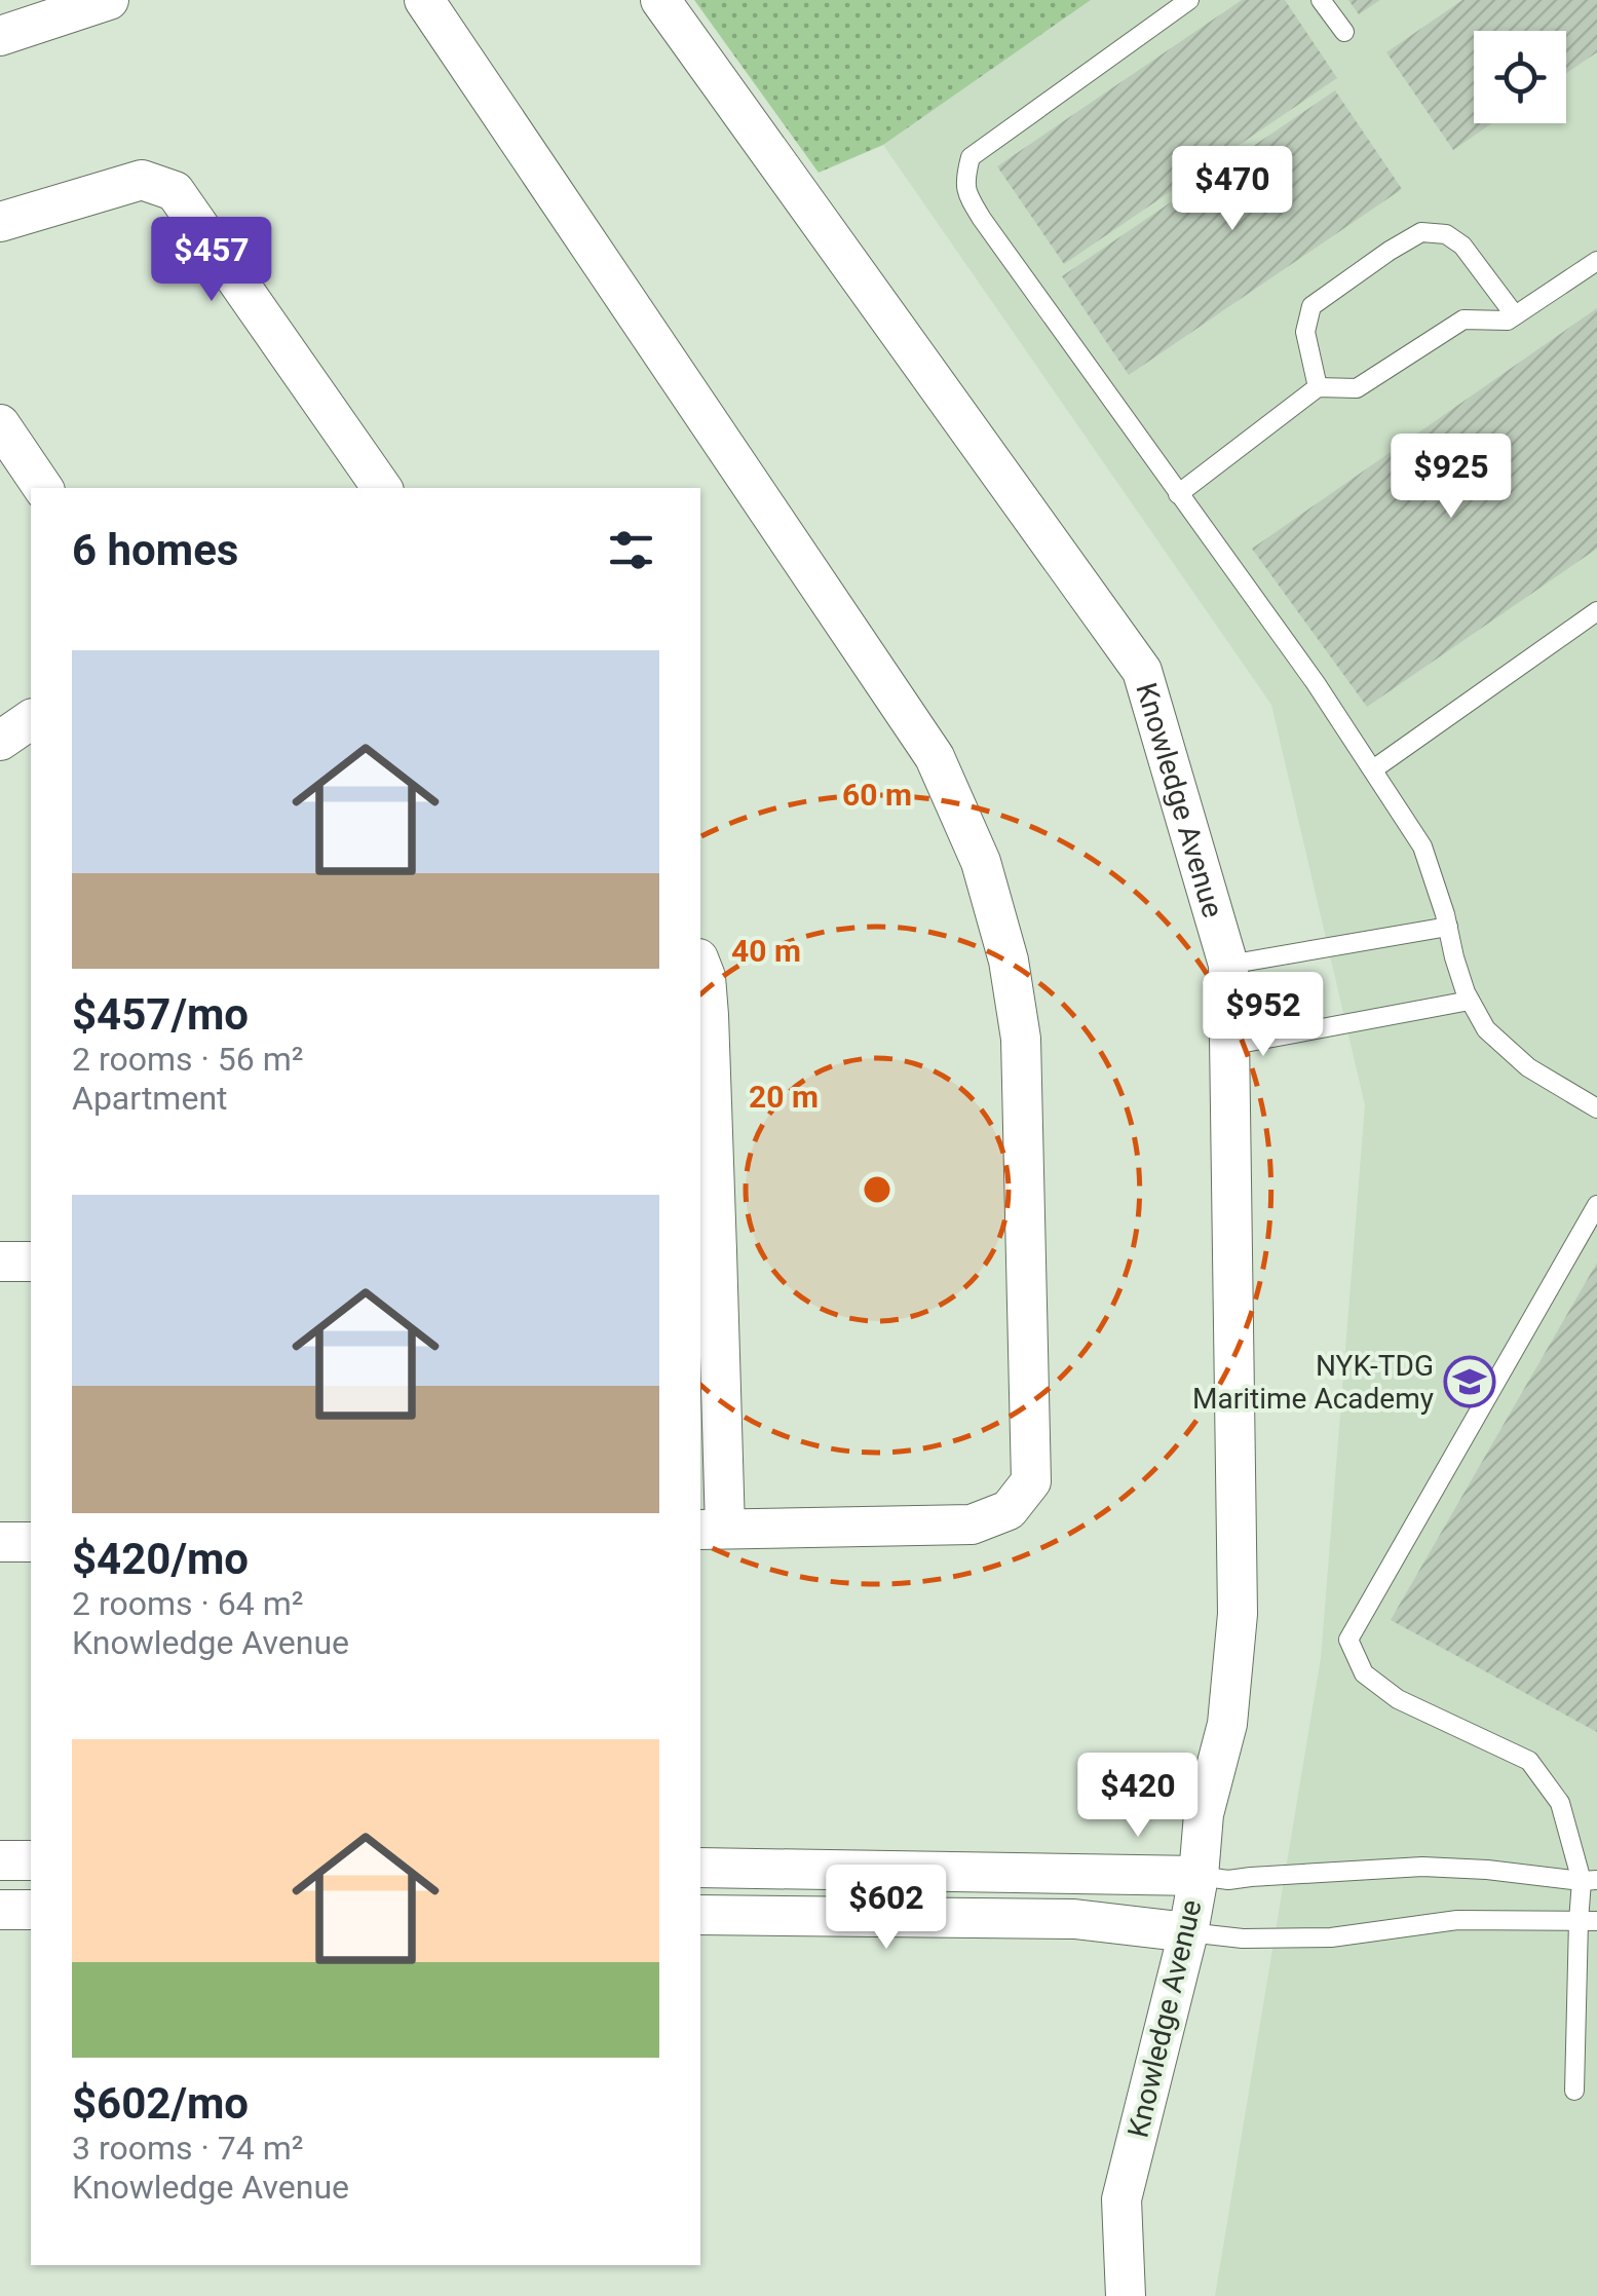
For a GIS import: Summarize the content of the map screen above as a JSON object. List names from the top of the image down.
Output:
{
  "streets": {
    "street": ["Knowledge Avenue"]
  },
  "places": {
    "school or university": ["NYK-TDG Maritime Academy"]
  },
  "page": {
    "price": [
      "$470",
      "$457",
      "$925",
      "$952",
      "$420",
      "$602"
    ],
    "heading": "6 homes",
    "list": [
      {
        "name": "$457/mo",
        "note": "2 rooms · 56 m² · Apartment"
      },
      {
        "name": "$420/mo",
        "note": "2 rooms · 64 m² · Knowledge Avenue"
      },
      {
        "name": "$602/mo",
        "note": "3 rooms · 74 m² · Knowledge Avenue"
      }
    ]
  },
  "rings": ["60 m", "40 m", "20 m"]
}
